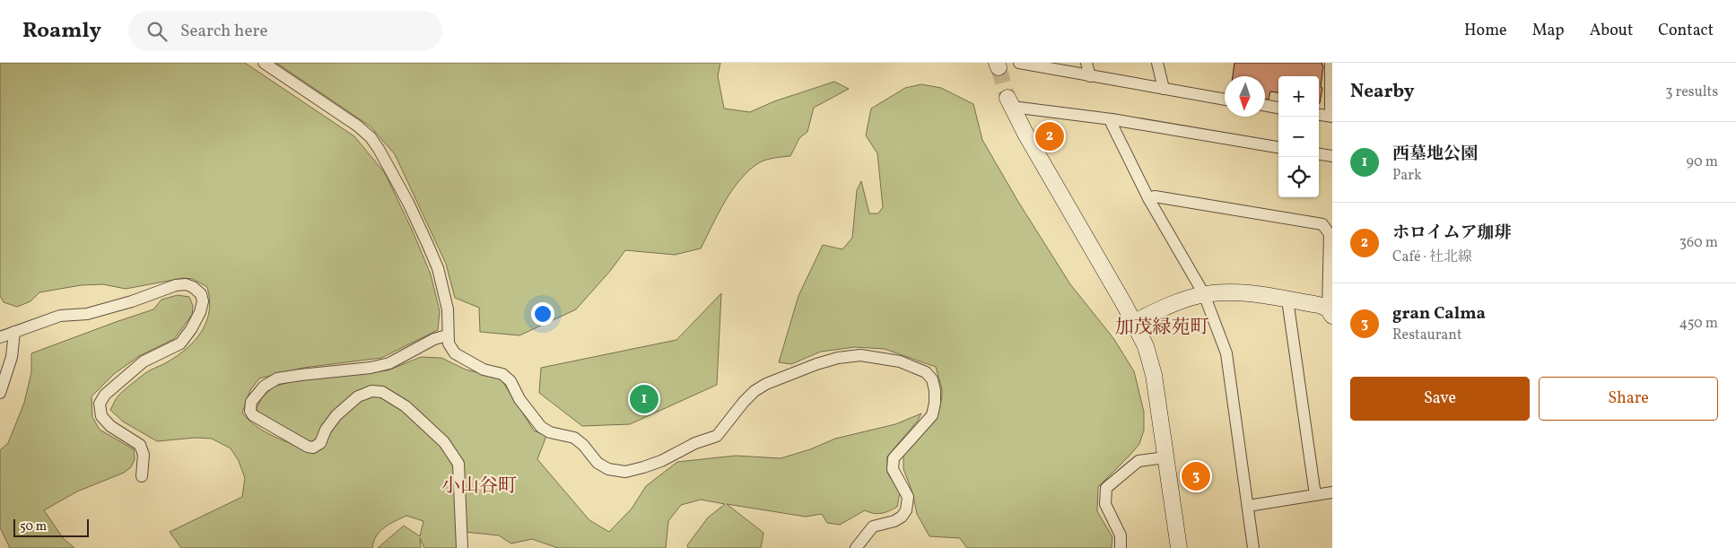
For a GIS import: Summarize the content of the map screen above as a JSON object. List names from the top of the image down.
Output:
{
  "districts": ["加茂緑苑町", "小山谷町"],
  "scale_bar": "50 m",
  "north": "bottom",
  "page": {
    "header": "Roamly",
    "search": "Search here",
    "nav": [
      "Home",
      "Map",
      "About",
      "Contact"
    ],
    "heading": ["Nearby", "3 results"],
    "map_buttons": ["+", "−"],
    "pins": ["2", "1", "3"],
    "list": [
      {
        "mark": "1",
        "name": "西墓地公園",
        "note": "Park",
        "value": "90 m"
      },
      {
        "mark": "2",
        "name": "ホロイムア珈琲",
        "note": "Café · 社北線",
        "value": "360 m"
      },
      {
        "mark": "3",
        "name": "gran Calma",
        "note": "Restaurant",
        "value": "450 m"
      }
    ],
    "buttons": ["Save", "Share"],
    "scale": "50 m"
  }
}
